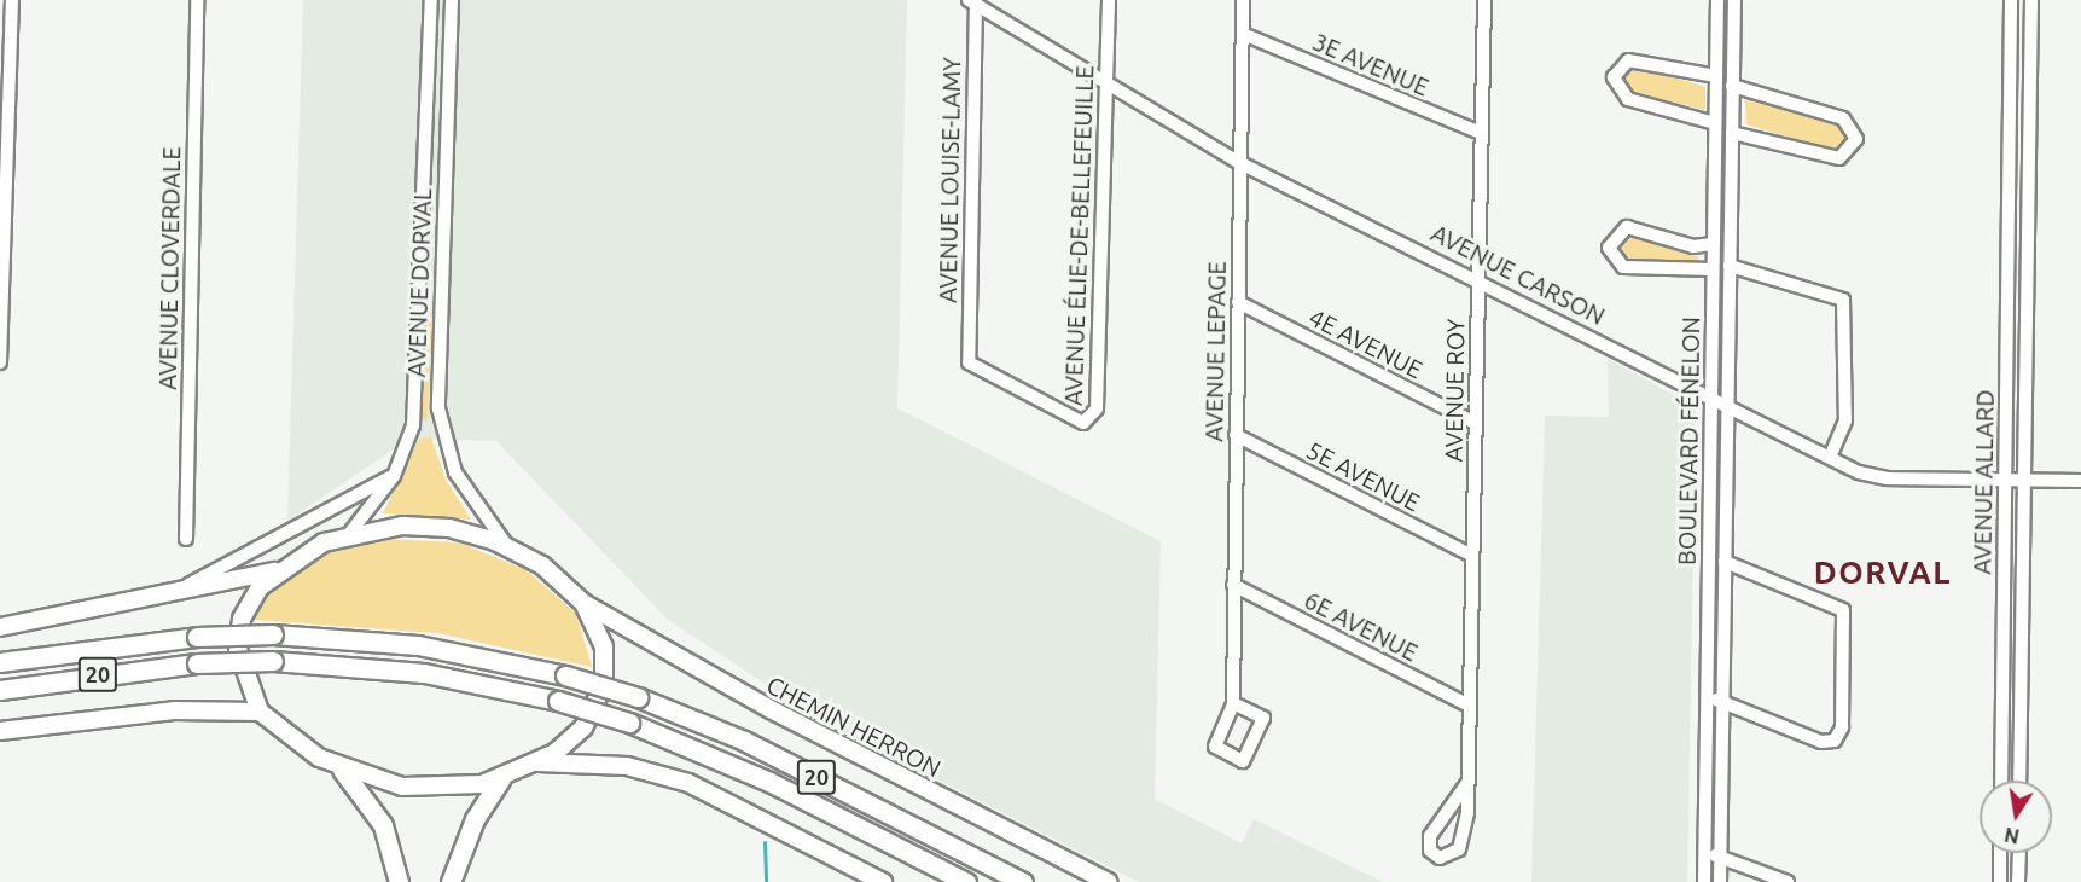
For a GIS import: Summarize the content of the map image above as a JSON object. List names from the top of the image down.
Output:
{
  "streets": {
    "highway": ["20"],
    "main road": ["CHEMIN HERRON"],
    "street": [
      "3E AVENUE",
      "AVENUE LOUISE-LAMY",
      "AVENUE ÉLIE-DE-BELLEFEUILLE",
      "AVENUE CLOVERDALE",
      "AVENUE CARSON",
      "AVENUE DORVAL",
      "4E AVENUE",
      "AVENUE LEPAGE",
      "AVENUE ROY",
      "BOULEVARD FÉNELON",
      "5E AVENUE",
      "AVENUE ALLARD",
      "6E AVENUE"
    ]
  },
  "crossings": [
    ["3E AVENUE", "AVENUE LEPAGE"],
    ["3E AVENUE", "AVENUE ROY"],
    ["AVENUE LOUISE-LAMY", "AVENUE ÉLIE-DE-BELLEFEUILLE"],
    ["AVENUE LOUISE-LAMY", "AVENUE CARSON"],
    ["AVENUE ÉLIE-DE-BELLEFEUILLE", "AVENUE CARSON"],
    ["AVENUE CARSON", "AVENUE LEPAGE"],
    ["AVENUE CARSON", "AVENUE ROY"],
    ["AVENUE CARSON", "BOULEVARD FÉNELON"],
    ["AVENUE CARSON", "AVENUE ALLARD"],
    ["AVENUE DORVAL", "CHEMIN HERRON"],
    ["4E AVENUE", "AVENUE LEPAGE"],
    ["4E AVENUE", "AVENUE ROY"],
    ["AVENUE LEPAGE", "5E AVENUE"],
    ["AVENUE LEPAGE", "6E AVENUE"],
    ["AVENUE ROY", "5E AVENUE"],
    ["AVENUE ROY", "6E AVENUE"]
  ],
  "districts": ["DORVAL"],
  "north": "bottom"
}
